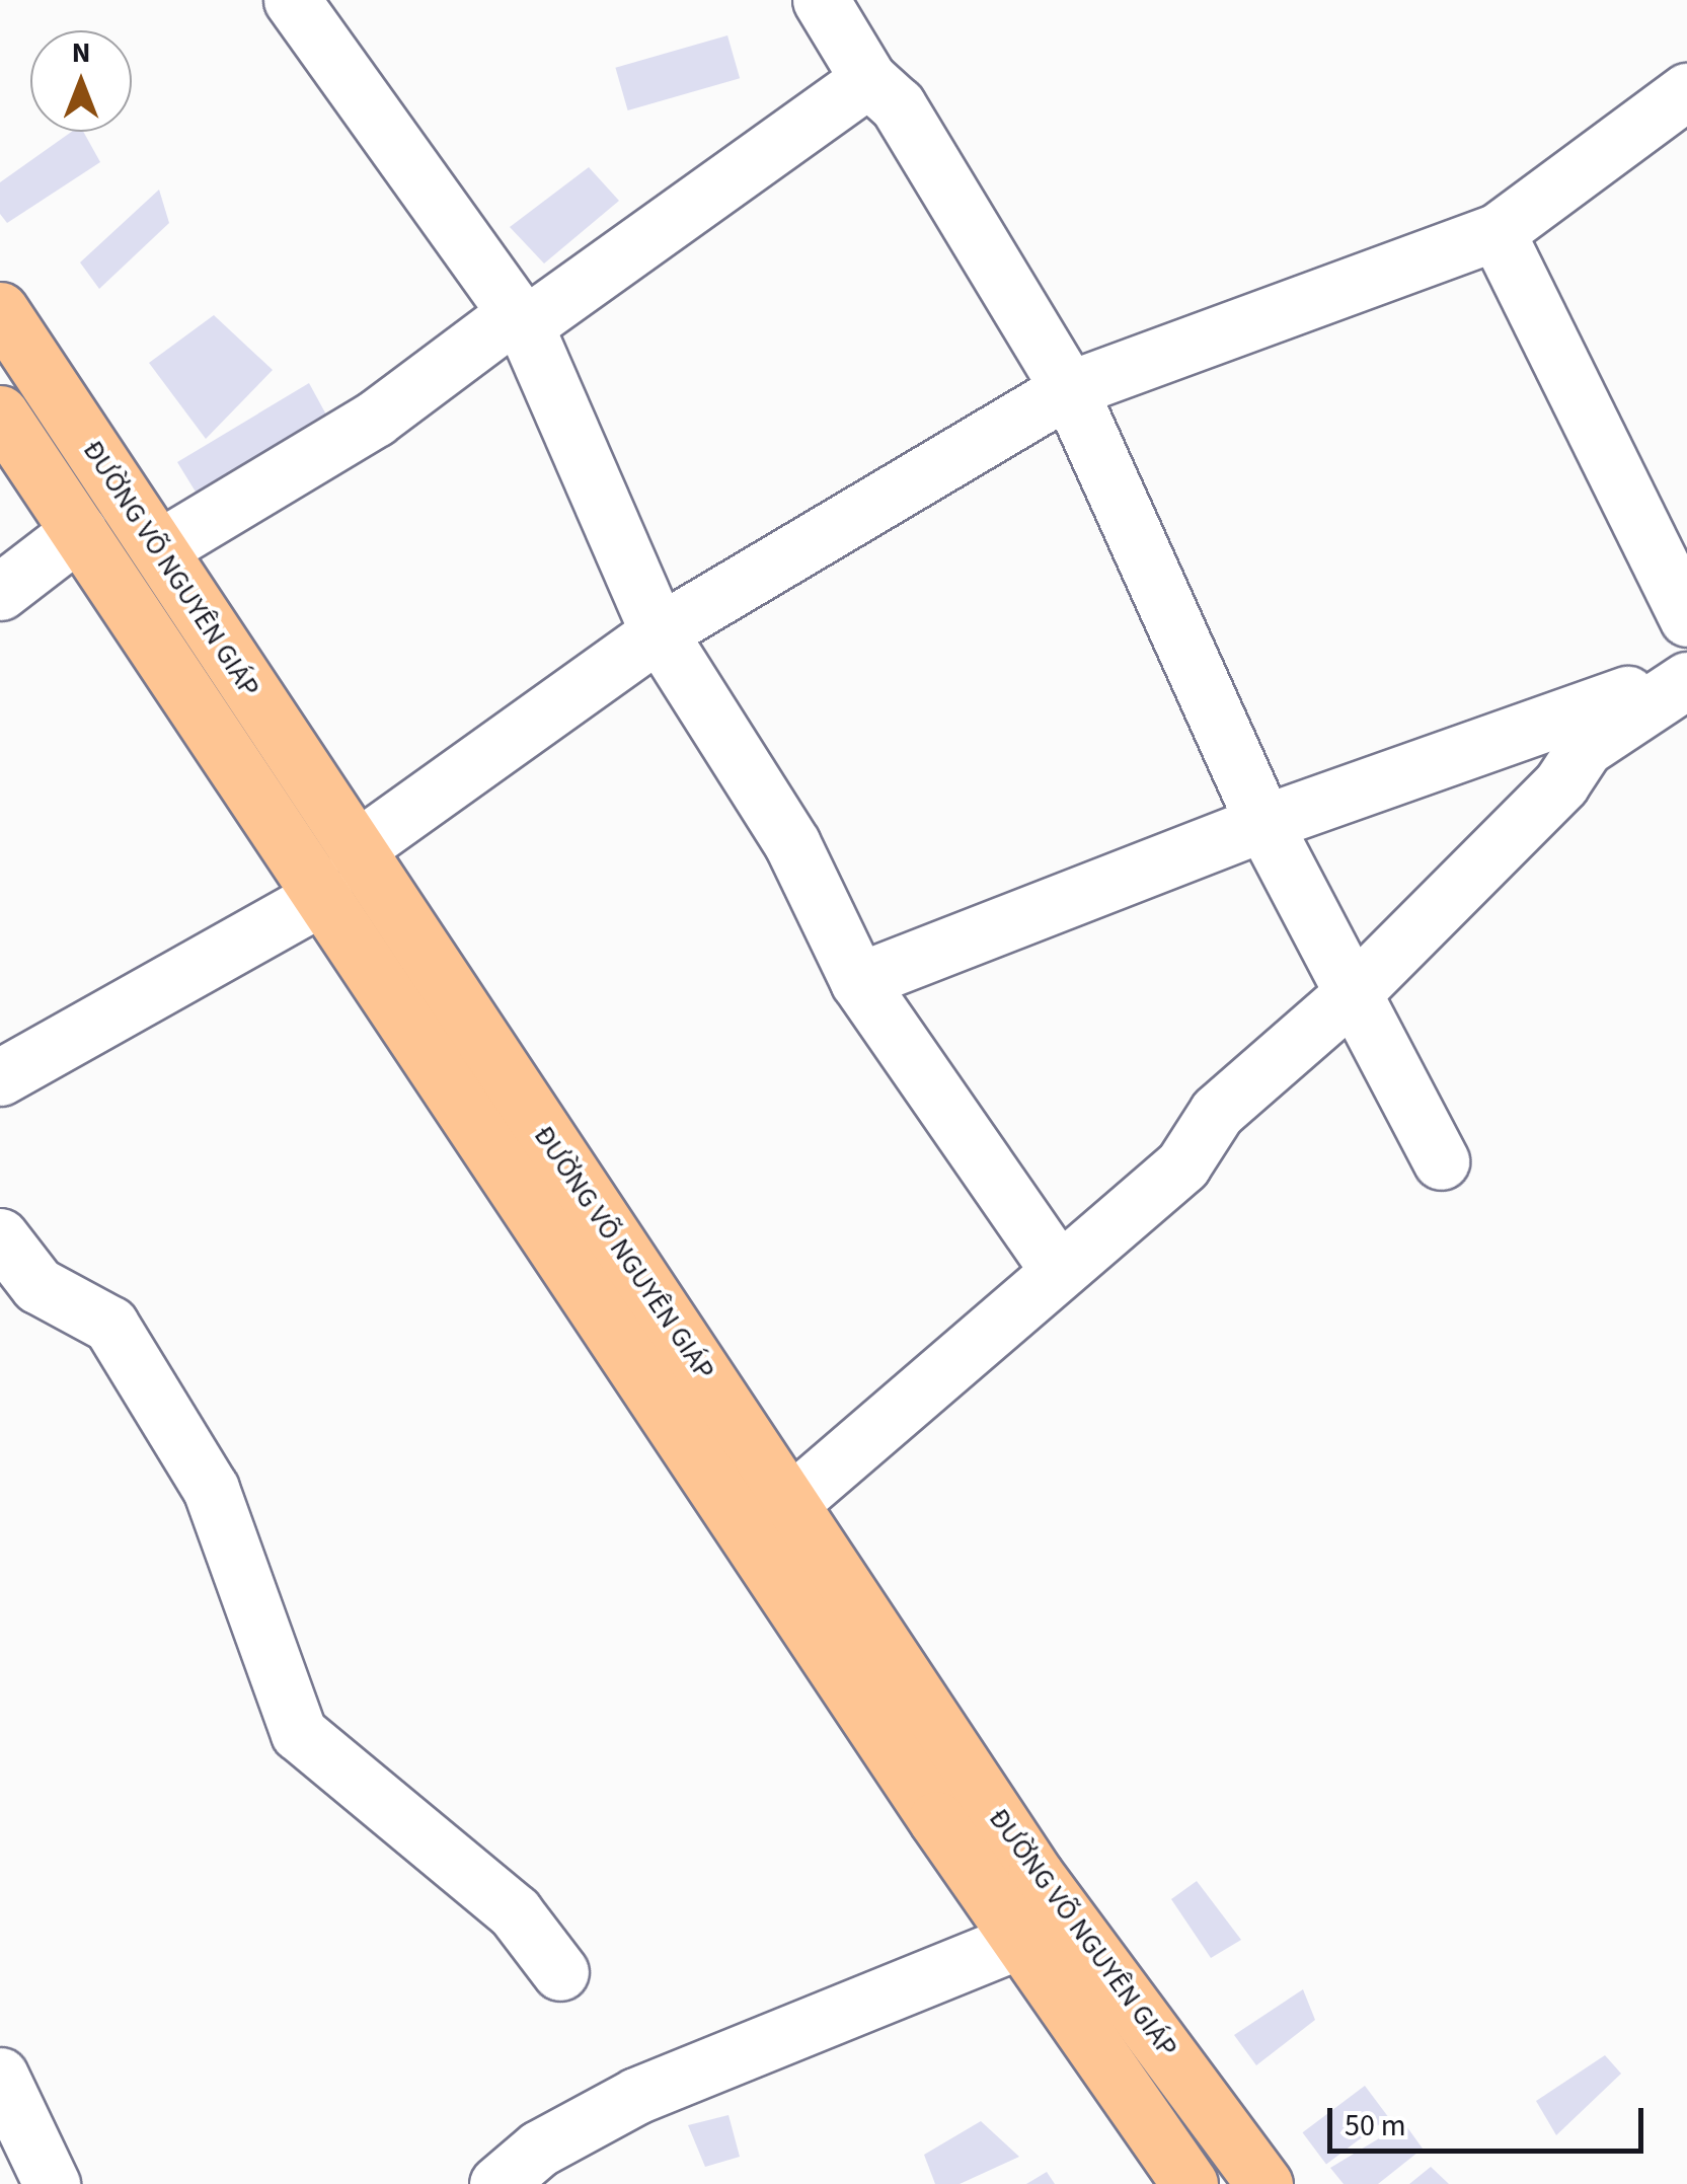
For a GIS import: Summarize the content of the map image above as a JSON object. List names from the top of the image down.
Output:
{
  "streets": {
    "main road": ["ĐƯỜNG VÕ NGUYÊN GIÁP"]
  },
  "scale_bar": "50 m",
  "north": "top"
}
